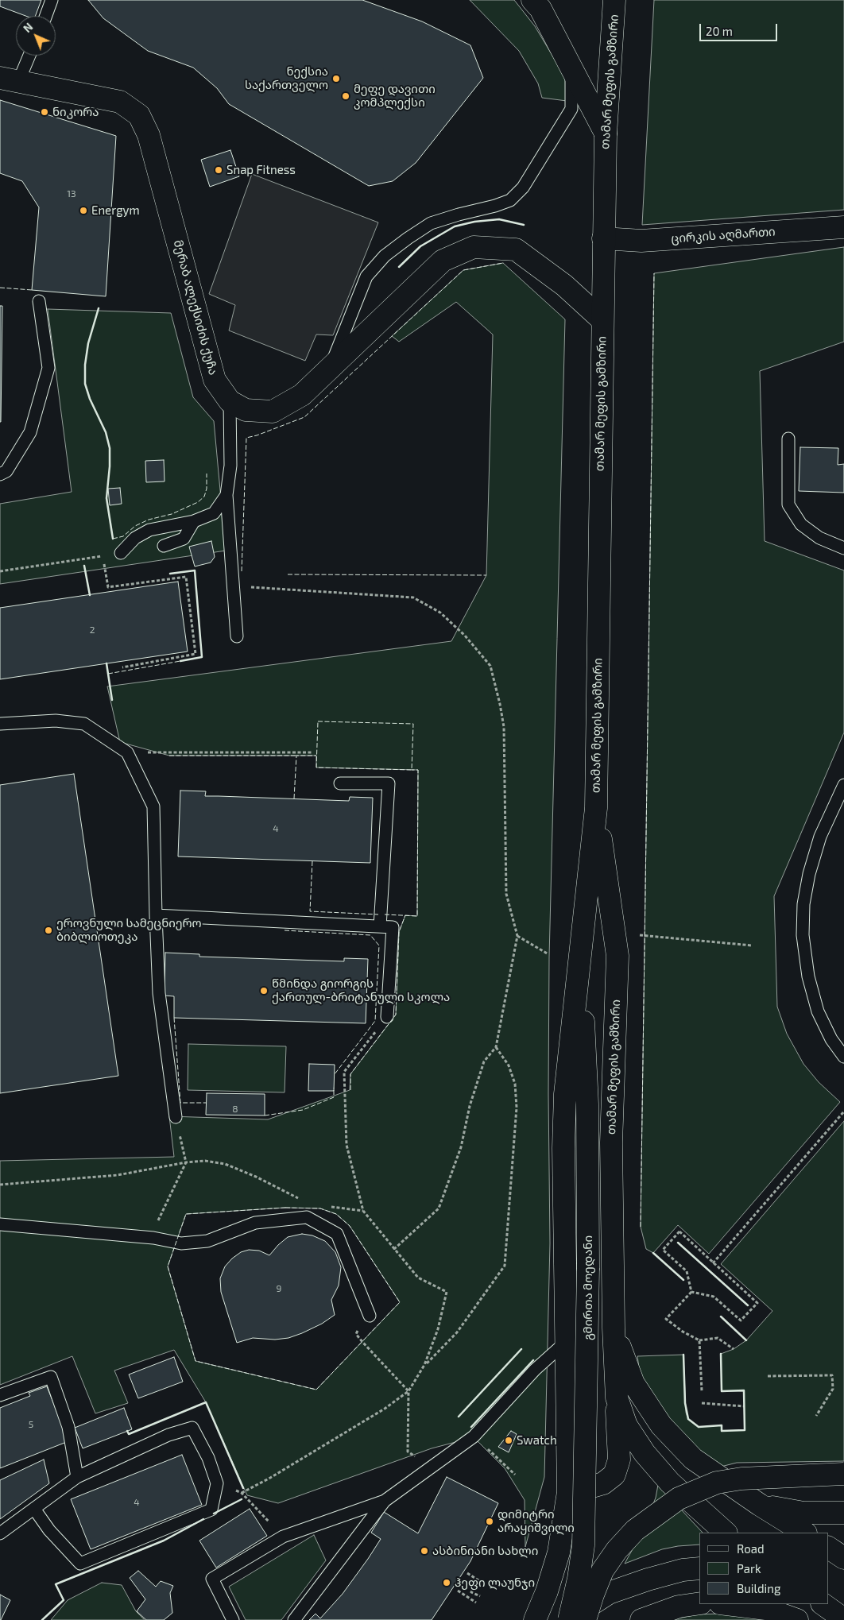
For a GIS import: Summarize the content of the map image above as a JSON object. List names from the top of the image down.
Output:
{
  "streets": {
    "main road": [
      "თამარ მეფის გამზირი",
      "ცირკის აღმართი",
      "მერაბ ალექსიძის ქუჩა",
      "გმირთა მოედანი"
    ]
  },
  "crossings": [
    ["თამარ მეფის გამზირი", "ცირკის აღმართი"],
    ["თამარ მეფის გამზირი", "მერაბ ალექსიძის ქუჩა"],
    ["თამარ მეფის გამზირი", "გმირთა მოედანი"]
  ],
  "places": [
    "ნექსია საქართველო",
    "მეფე დავითი კომპლექსი",
    "ნიკორა",
    "Snap Fitness",
    "Energym",
    "ეროვნული სამეცნიერო ბიბლიოთეკა",
    "წმინდა გიორგის ქართულ-ბრიტანული სკოლა",
    "Swatch",
    "დიმიტრი არაყიშვილი",
    "ასბინიანი სახლი",
    "ჰეფი ლაუნჯი"
  ],
  "house_numbers": [
    "13",
    "2",
    "4",
    "8",
    "9",
    "5",
    "4"
  ],
  "legend": ["Road", "Park", "Building"],
  "scale_bar": "20 m",
  "north": "top left"
}
